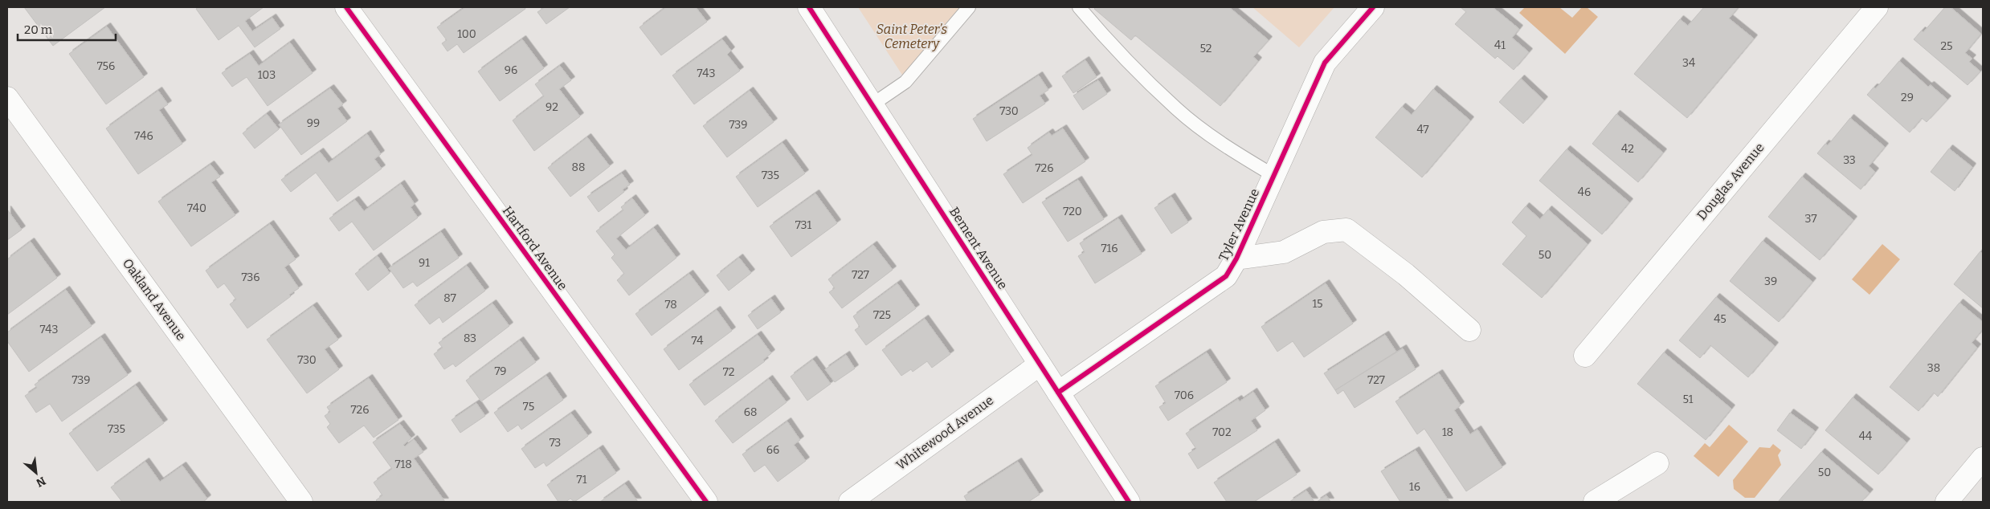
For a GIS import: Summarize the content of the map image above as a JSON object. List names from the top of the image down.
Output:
{
  "streets": {
    "street": [
      "Douglas Avenue",
      "Tyler Avenue",
      "Hartford Avenue",
      "Bement Avenue",
      "Oakland Avenue",
      "Whitewood Avenue"
    ]
  },
  "crossings": [
    ["Tyler Avenue", "Bement Avenue"],
    ["Bement Avenue", "Whitewood Avenue"]
  ],
  "parks": ["Saint Peter’s Cemetery"],
  "house_numbers": [
    "100",
    "41",
    "25",
    "52",
    "34",
    "756",
    "96",
    "743",
    "103",
    "29",
    "92",
    "730",
    "99",
    "739",
    "47",
    "746",
    "42",
    "33",
    "88",
    "726",
    "735",
    "46",
    "740",
    "720",
    "37",
    "731",
    "716",
    "50",
    "91",
    "727",
    "736",
    "39",
    "87",
    "15",
    "78",
    "725",
    "45",
    "743",
    "83",
    "74",
    "730",
    "38",
    "79",
    "72",
    "739",
    "727",
    "706",
    "51",
    "75",
    "726",
    "68",
    "735",
    "702",
    "18",
    "44",
    "73",
    "66",
    "718",
    "50",
    "71",
    "16"
  ],
  "scale_bar": "20 m",
  "north": "bottom right"
}
